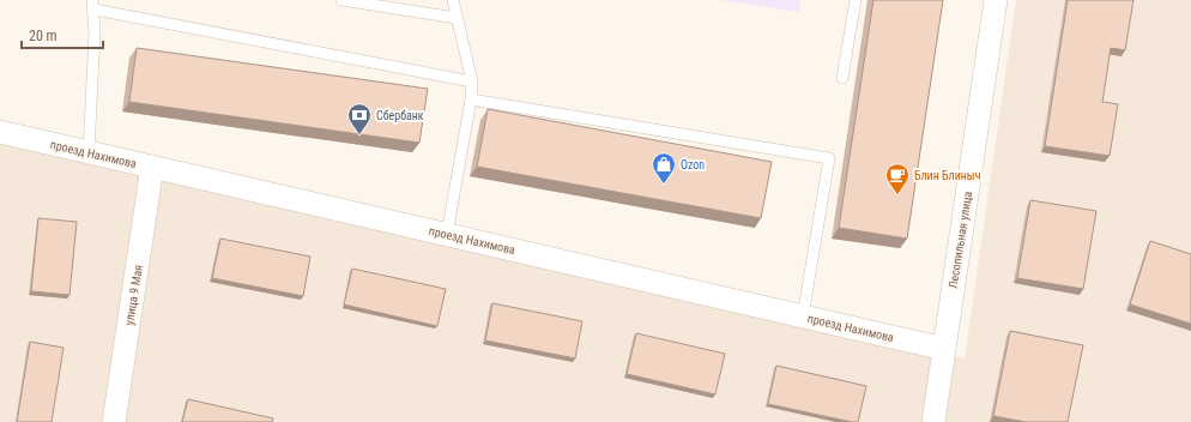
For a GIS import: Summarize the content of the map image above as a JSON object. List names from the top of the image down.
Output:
{
  "streets": {
    "street": ["проезд Нахимова", "Лесопильная улица", "улица 9 Мая"]
  },
  "crossings": [
    ["проезд Нахимова", "Лесопильная улица"],
    ["проезд Нахимова", "улица 9 Мая"]
  ],
  "places": {
    "bank": ["Сбербанк"],
    "shop": ["Ozon"],
    "cafe": ["Блин Блиныч"]
  },
  "scale_bar": "20 m"
}
